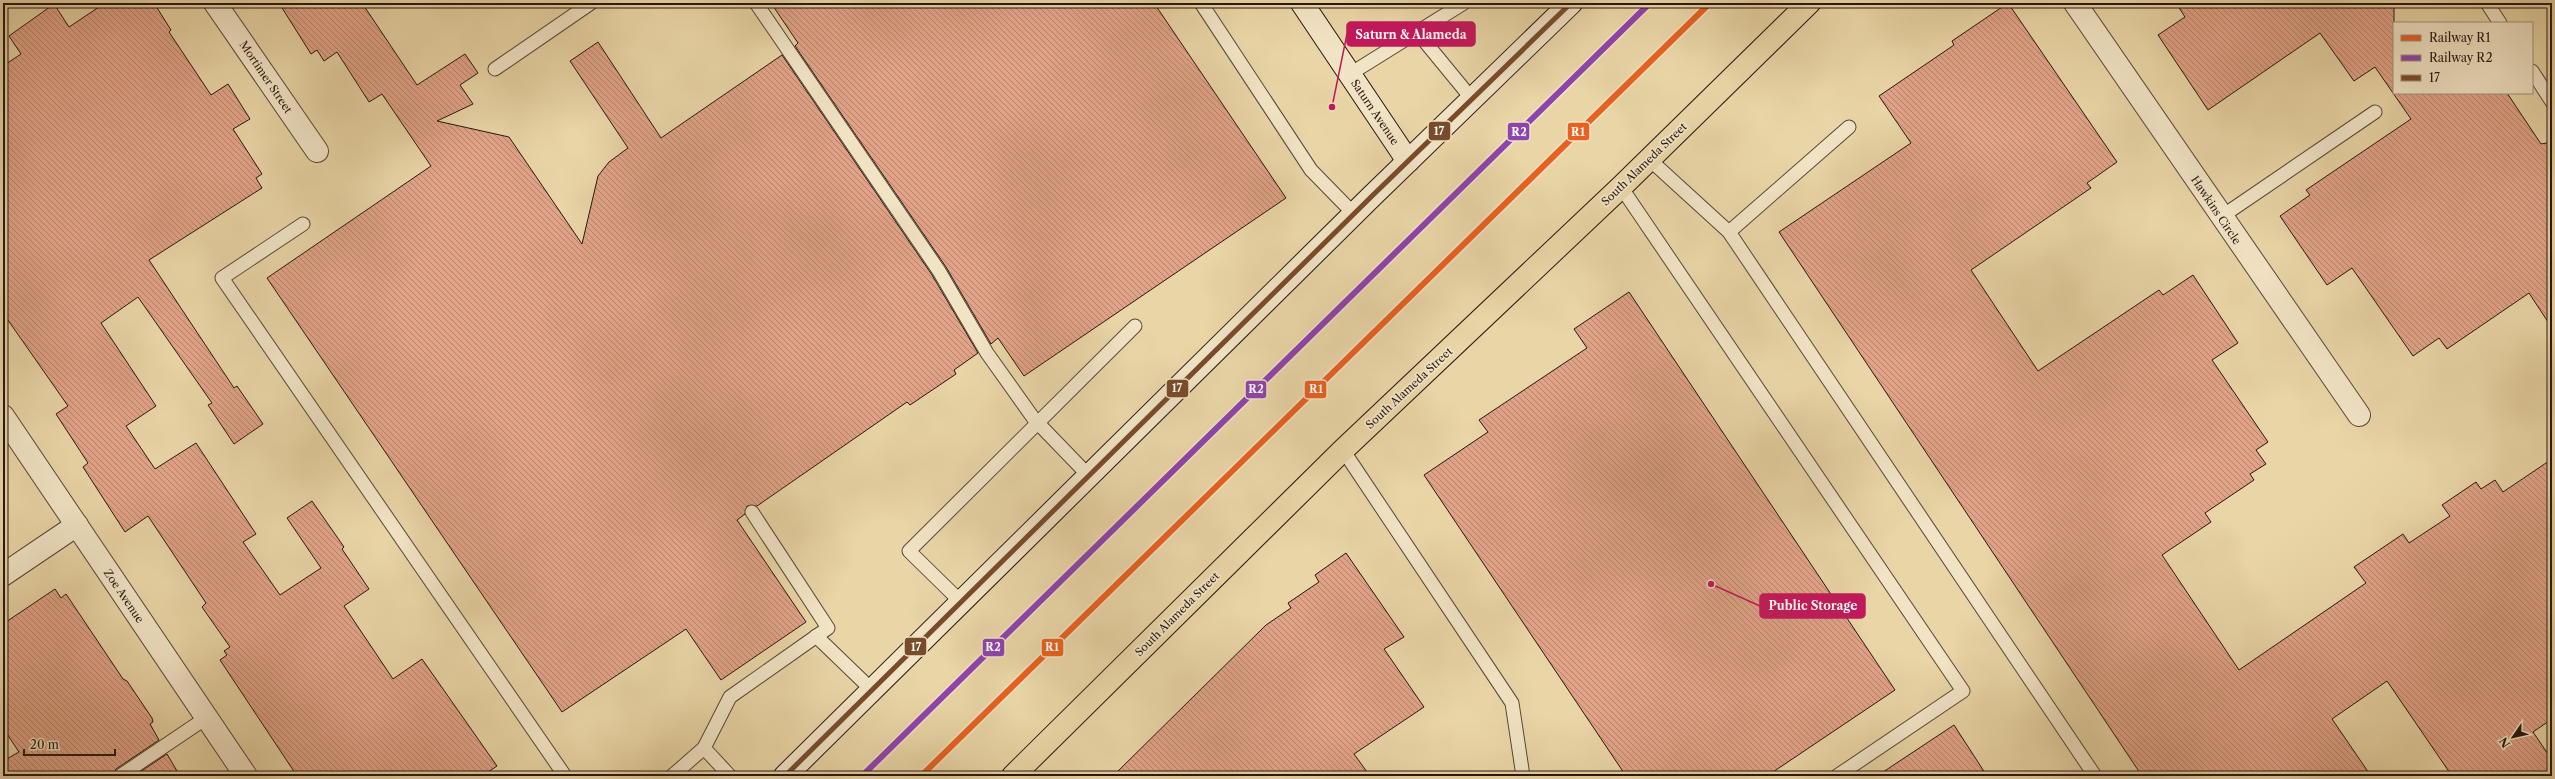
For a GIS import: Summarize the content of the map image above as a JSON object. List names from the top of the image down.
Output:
{
  "streets": {
    "main road": ["South Alameda Street"],
    "street": [
      "Mortimer Street",
      "Saturn Avenue",
      "Hawkins Circle",
      "Zoe Avenue"
    ]
  },
  "places": ["Saturn & Alameda", "Public Storage"],
  "lines": ["rail line R1", "rail line R2", "transit line 17"],
  "legend": ["Railway R1", "Railway R2", "17"],
  "scale_bar": "20 m",
  "north": "bottom left"
}
